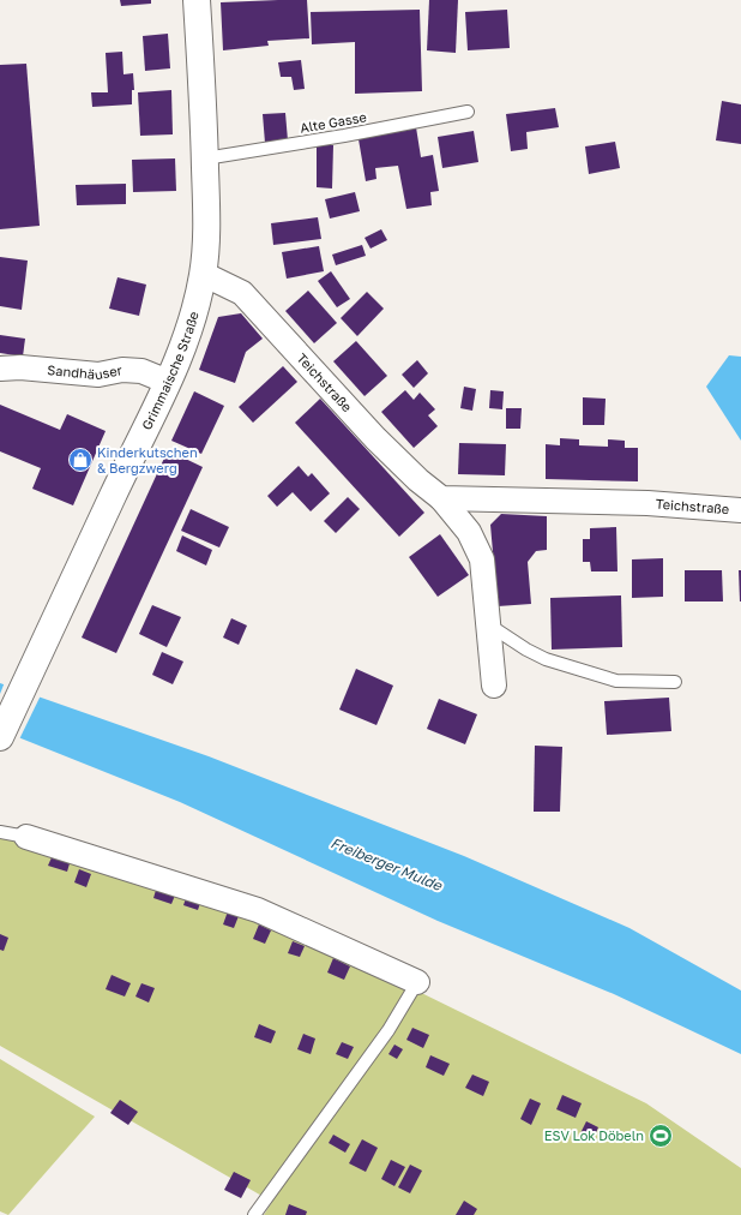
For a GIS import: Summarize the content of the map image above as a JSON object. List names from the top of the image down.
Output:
{
  "streets": {
    "main road": ["Grimmaische Straße"],
    "street": ["Sandhäuser", "Teichstraße"],
    "lane": ["Alte Gasse"]
  },
  "crossings": [
    ["Alte Gasse", "Grimmaische Straße"],
    ["Sandhäuser", "Grimmaische Straße"],
    ["Grimmaische Straße", "Teichstraße"]
  ],
  "water": ["Freiberger Mulde"],
  "places": {
    "shop": ["Kinderkutschen & Bergzwerg"],
    "sports": ["ESV Lok Döbeln"]
  }
}
